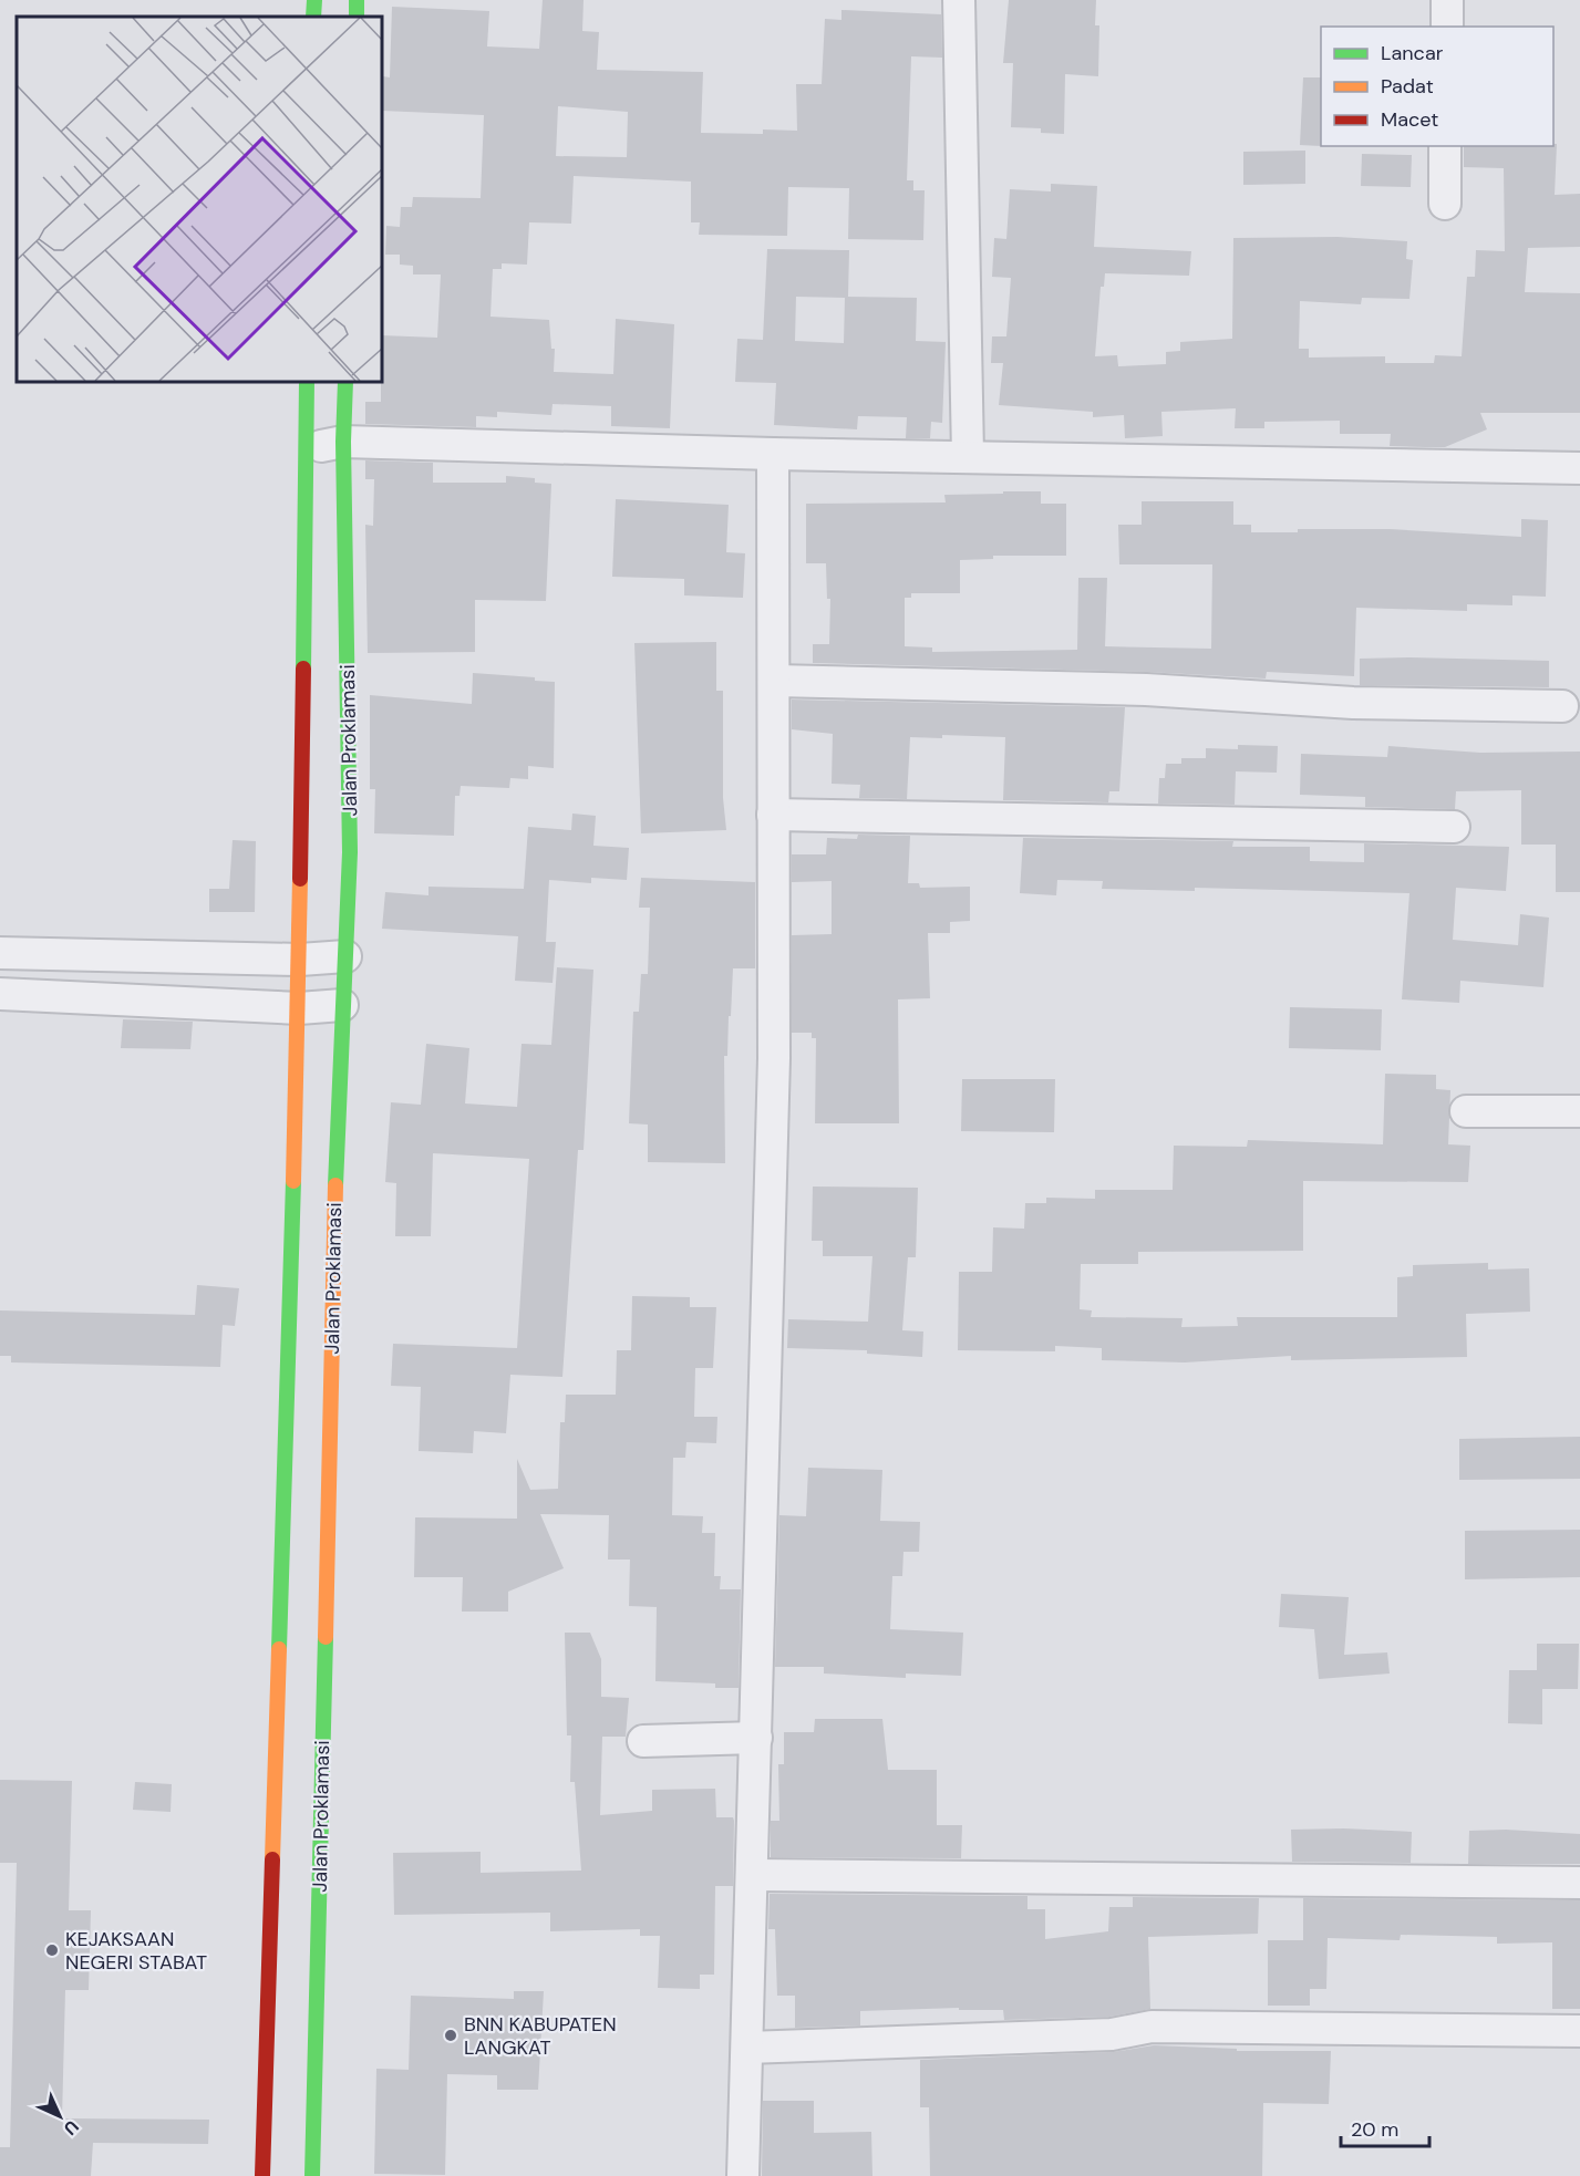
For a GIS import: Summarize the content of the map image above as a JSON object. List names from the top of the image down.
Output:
{
  "streets": {
    "street": ["Jalan Proklamasi"]
  },
  "places": ["KEJAKSAAN NEGERI STABAT", "BNN KABUPATEN LANGKAT"],
  "legend": ["Lancar", "Padat", "Macet"],
  "scale_bar": "20 m",
  "north": "bottom right"
}
